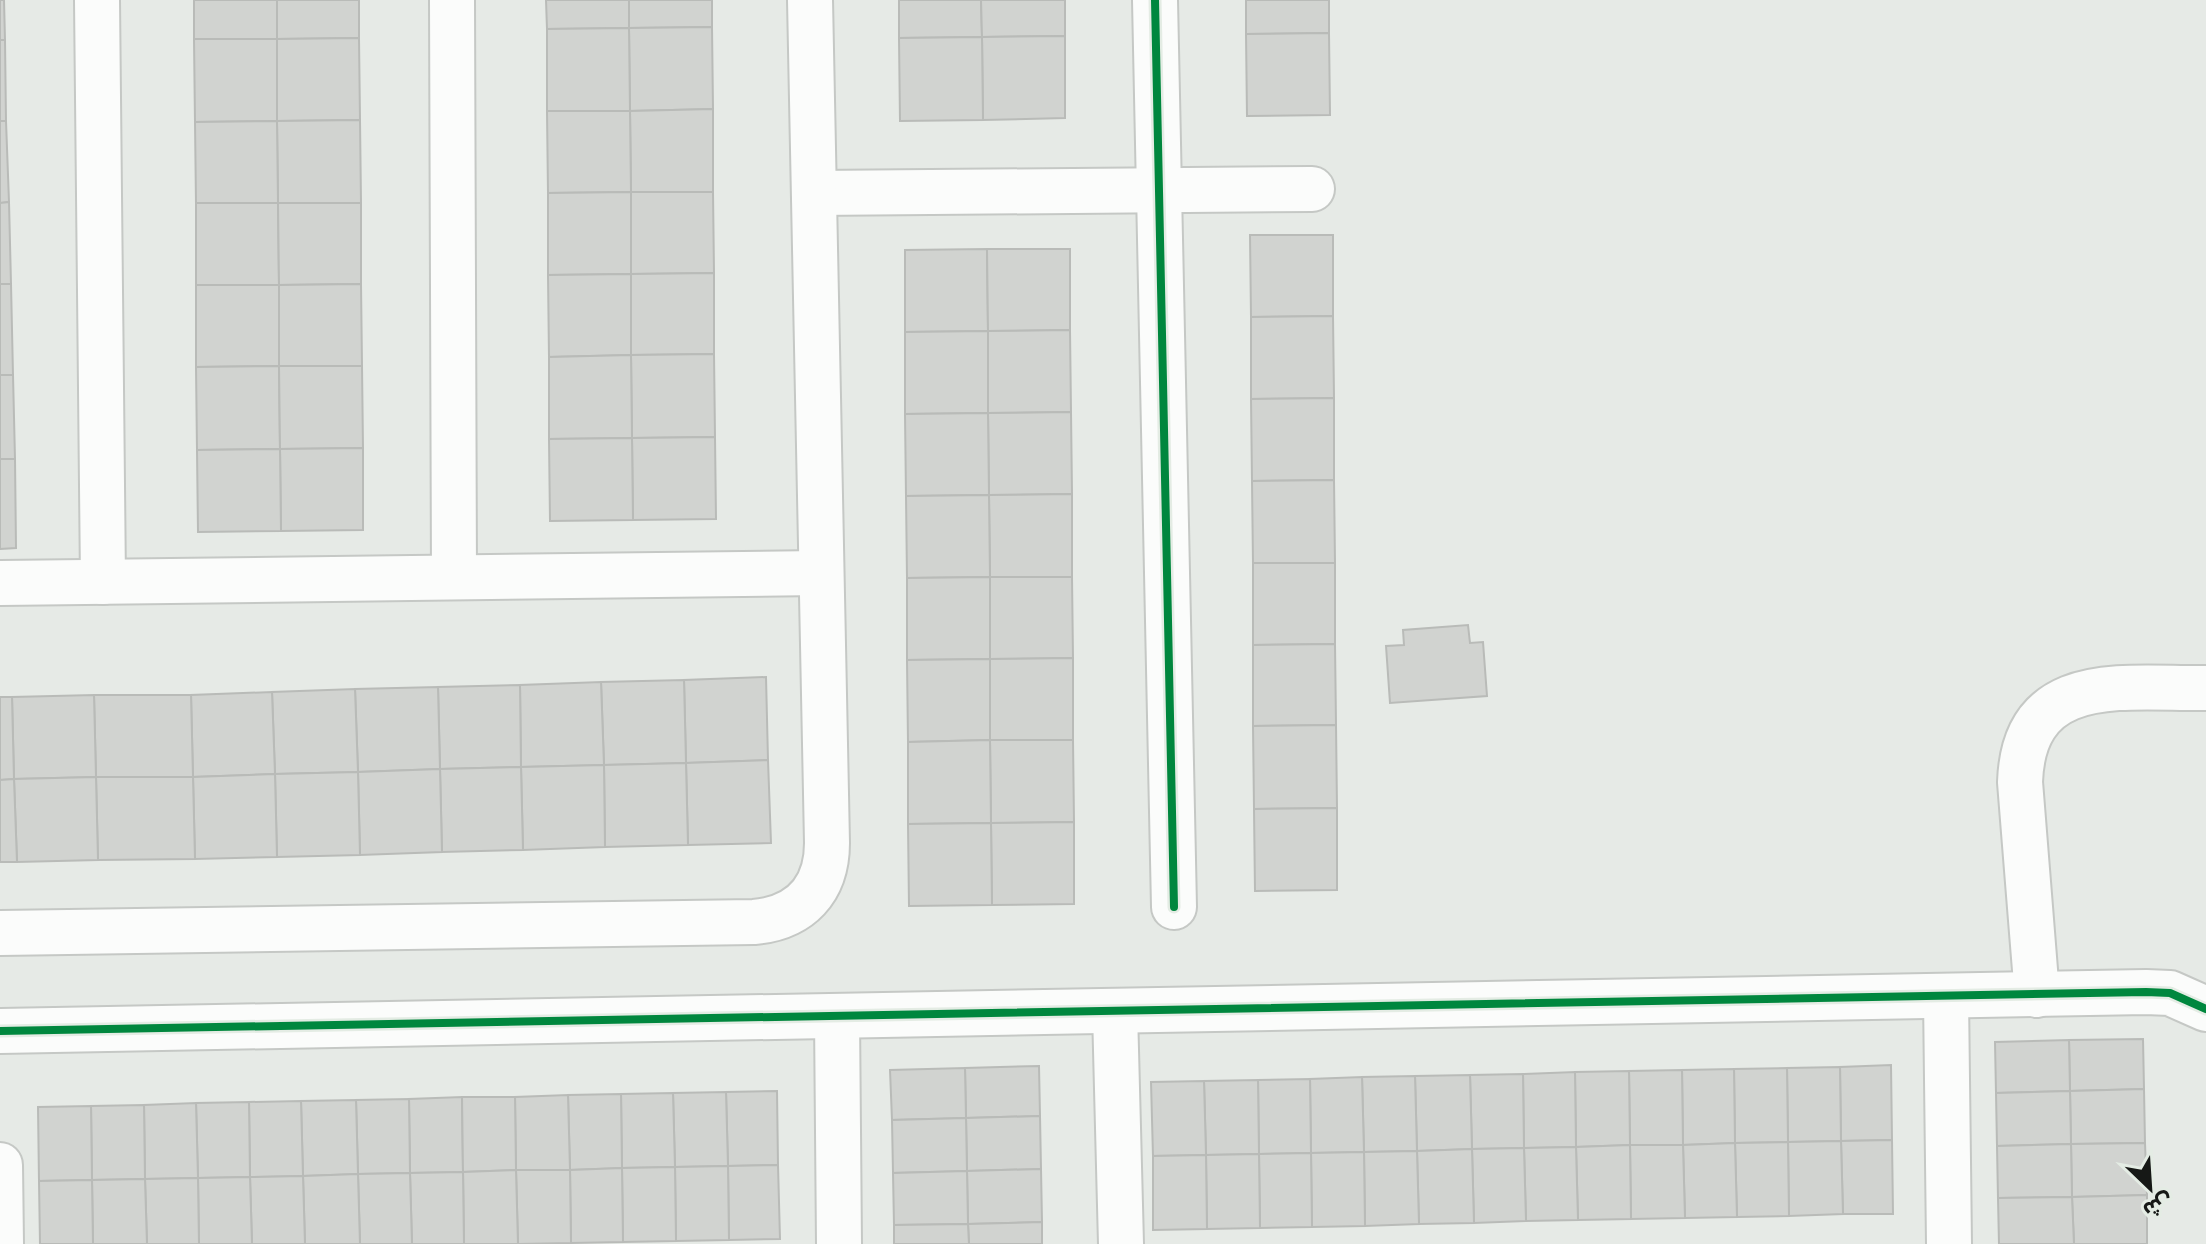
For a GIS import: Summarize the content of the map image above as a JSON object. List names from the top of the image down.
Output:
{
  "north": "bottom right"
}
